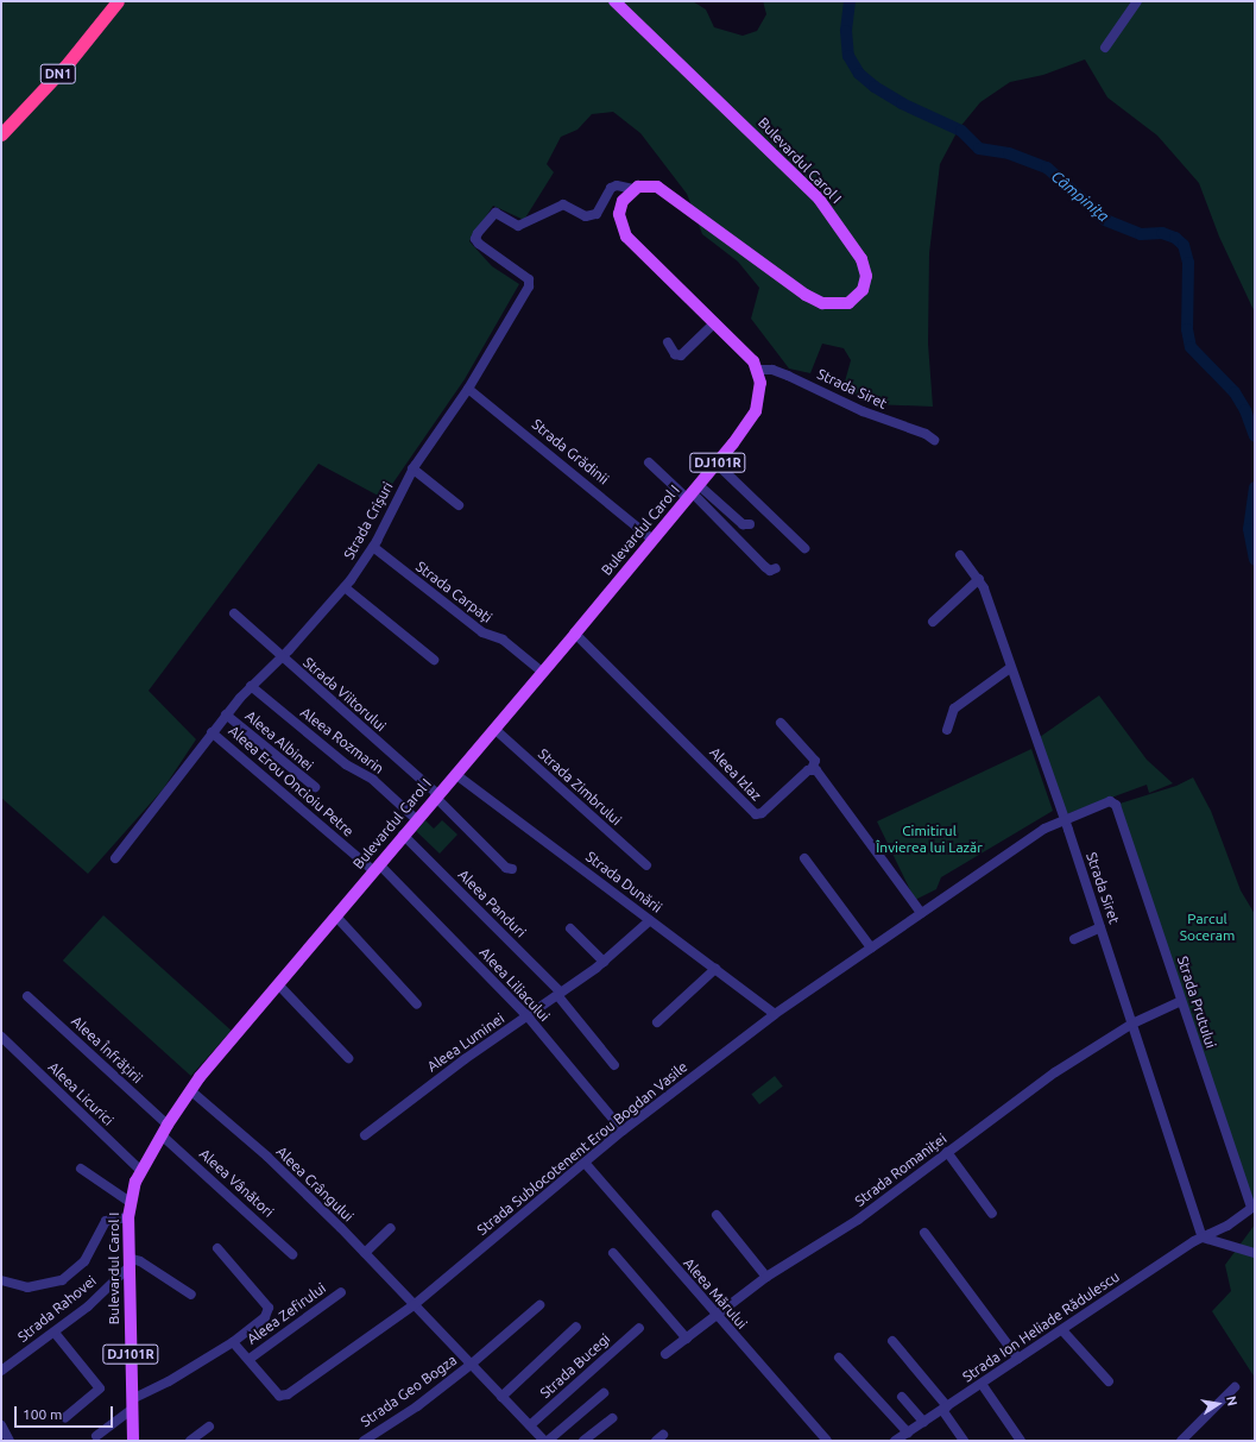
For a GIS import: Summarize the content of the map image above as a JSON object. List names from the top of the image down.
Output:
{
  "streets": {
    "highway": ["DN1"],
    "main road": ["Bulevardul Carol I", "DJ101R"],
    "street": [
      "Strada Siret",
      "Strada Grădinii",
      "Strada Crișuri",
      "Strada Carpați",
      "Strada Viitorului",
      "Aleea Albinei",
      "Aleea Rozmarin",
      "Aleea Izlaz",
      "Aleea Erou Oncioiu Petre",
      "Strada Zimbrului",
      "Strada Dunării",
      "Aleea Panduri",
      "Aleea Liliacului",
      "Strada Prutului",
      "Aleea Luminei",
      "Aleea Înfrățirii",
      "Aleea Licurici",
      "Strada Sublocotenent Erou Bogdan Vasile",
      "Strada Romaniței",
      "Aleea Vânători",
      "Aleea Crângului",
      "Aleea Mărului",
      "Strada Rahovei",
      "Aleea Zefirului",
      "Strada Ion Heliade Rădulescu",
      "Strada Bucegi",
      "Strada Geo Bogza"
    ]
  },
  "crossings": [
    ["Bulevardul Carol I", "Strada Siret"],
    ["Bulevardul Carol I", "Strada Grădinii"],
    ["Bulevardul Carol I", "Strada Crișuri"],
    ["Bulevardul Carol I", "Strada Carpați"],
    ["Bulevardul Carol I", "Strada Viitorului"],
    ["Bulevardul Carol I", "Aleea Rozmarin"],
    ["Bulevardul Carol I", "Aleea Izlaz"],
    ["Bulevardul Carol I", "Aleea Erou Oncioiu Petre"],
    ["Bulevardul Carol I", "Strada Zimbrului"],
    ["Bulevardul Carol I", "Strada Dunării"],
    ["Bulevardul Carol I", "Aleea Panduri"],
    ["Bulevardul Carol I", "Aleea Liliacului"],
    ["Bulevardul Carol I", "Aleea Înfrățirii"],
    ["Bulevardul Carol I", "Aleea Licurici"],
    ["Bulevardul Carol I", "Aleea Vânători"],
    ["Bulevardul Carol I", "Aleea Crângului"],
    ["Bulevardul Carol I", "Strada Rahovei"],
    ["Strada Siret", "Strada Prutului"],
    ["Strada Siret", "Strada Sublocotenent Erou Bogdan Vasile"],
    ["Strada Siret", "Strada Romaniței"],
    ["Strada Siret", "Strada Ion Heliade Rădulescu"],
    ["Strada Grădinii", "Strada Crișuri"],
    ["Strada Crișuri", "Strada Carpați"],
    ["Strada Crișuri", "Strada Viitorului"],
    ["Strada Crișuri", "Aleea Albinei"],
    ["Strada Crișuri", "Aleea Rozmarin"],
    ["Strada Crișuri", "Aleea Erou Oncioiu Petre"],
    ["Aleea Erou Oncioiu Petre", "Aleea Liliacului"],
    ["Strada Dunării", "Aleea Luminei"],
    ["Strada Dunării", "Strada Sublocotenent Erou Bogdan Vasile"],
    ["Aleea Panduri", "Aleea Luminei"],
    ["Aleea Liliacului", "Aleea Luminei"],
    ["Aleea Liliacului", "Strada Sublocotenent Erou Bogdan Vasile"],
    ["Strada Prutului", "Strada Sublocotenent Erou Bogdan Vasile"],
    ["Strada Prutului", "Strada Romaniței"],
    ["Strada Prutului", "Strada Ion Heliade Rădulescu"],
    ["Aleea Înfrățirii", "Aleea Vânători"],
    ["Strada Sublocotenent Erou Bogdan Vasile", "Aleea Crângului"],
    ["Strada Sublocotenent Erou Bogdan Vasile", "Aleea Mărului"],
    ["Strada Sublocotenent Erou Bogdan Vasile", "Aleea Zefirului"],
    ["Strada Romaniței", "Aleea Mărului"]
  ],
  "water": ["Câmpinița"],
  "parks": ["Cimitirul Învierea lui Lazăr", "Parcul Soceram"],
  "scale_bar": "100 m",
  "north": "right"
}
